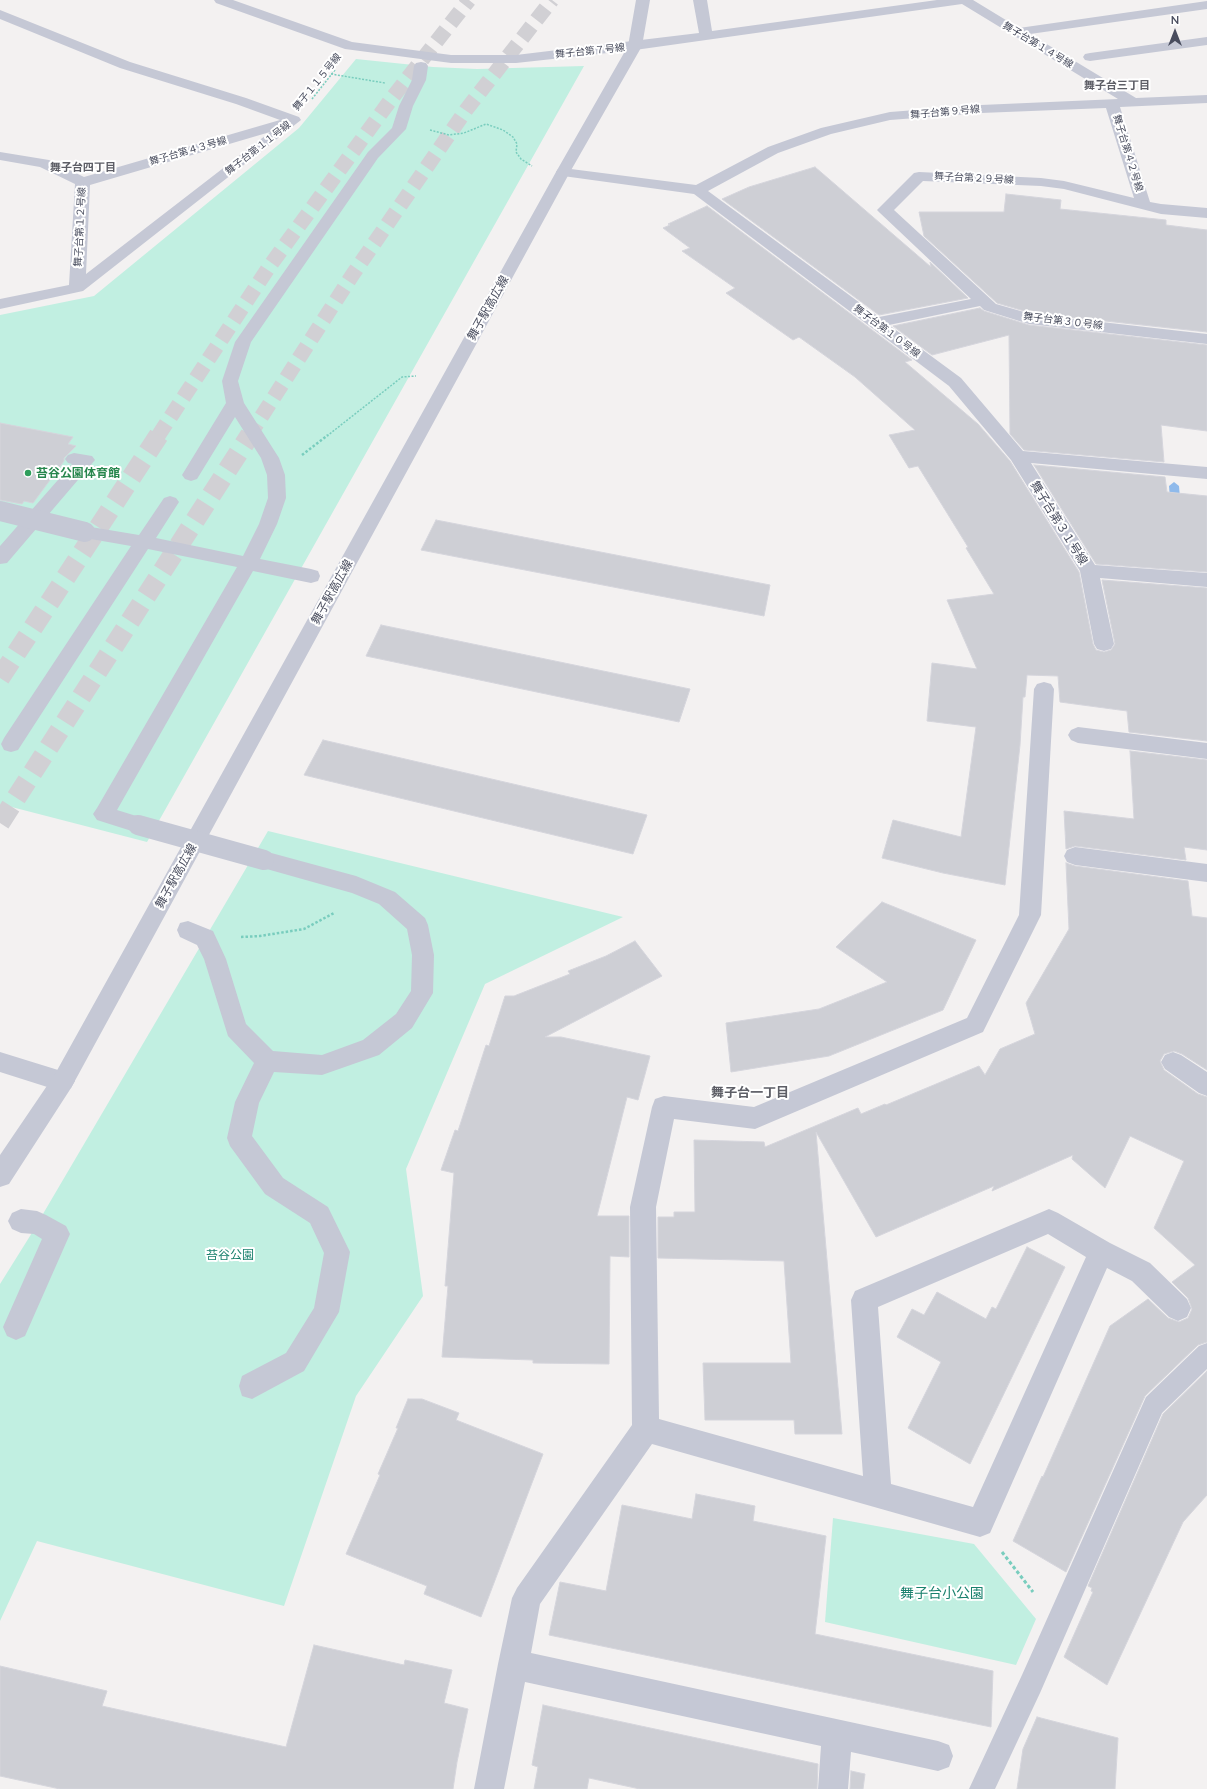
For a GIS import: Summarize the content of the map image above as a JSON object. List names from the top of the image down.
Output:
{
  "streets": {
    "street": [
      "舞子台第１４号線",
      "舞子台第７号線",
      "舞子台第９号線",
      "舞子台第１１号線",
      "舞子台第４３号線",
      "舞子台第４２号線",
      "舞子台第２９号線",
      "舞子台第１２号線",
      "舞子駅高広線",
      "舞子台第３０号線",
      "舞子台第１０号線",
      "舞子台第３１号線"
    ],
    "path": ["舞子１１５号線"]
  },
  "crossings": [
    ["舞子台第１４号線", "舞子台第７号線"],
    ["舞子台第１４号線", "舞子台第９号線"],
    ["舞子台第７号線", "舞子駅高広線"],
    ["舞子１１５号線", "舞子台第１１号線"],
    ["舞子１１５号線", "舞子台第４３号線"],
    ["舞子台第９号線", "舞子台第４２号線"],
    ["舞子台第９号線", "舞子台第１０号線"],
    ["舞子台第１１号線", "舞子台第４３号線"],
    ["舞子台第１１号線", "舞子台第１２号線"],
    ["舞子台第４３号線", "舞子台第１２号線"],
    ["舞子台第４２号線", "舞子台第２９号線"],
    ["舞子台第２９号線", "舞子台第３０号線"],
    ["舞子駅高広線", "舞子台第１０号線"],
    ["舞子台第１０号線", "舞子台第３１号線"]
  ],
  "districts": ["舞子台三丁目", "舞子台四丁目", "舞子台一丁目"],
  "parks": ["苔谷公園", "舞子台小公園"],
  "places": ["苔谷公園体育館"],
  "north": "top"
}
